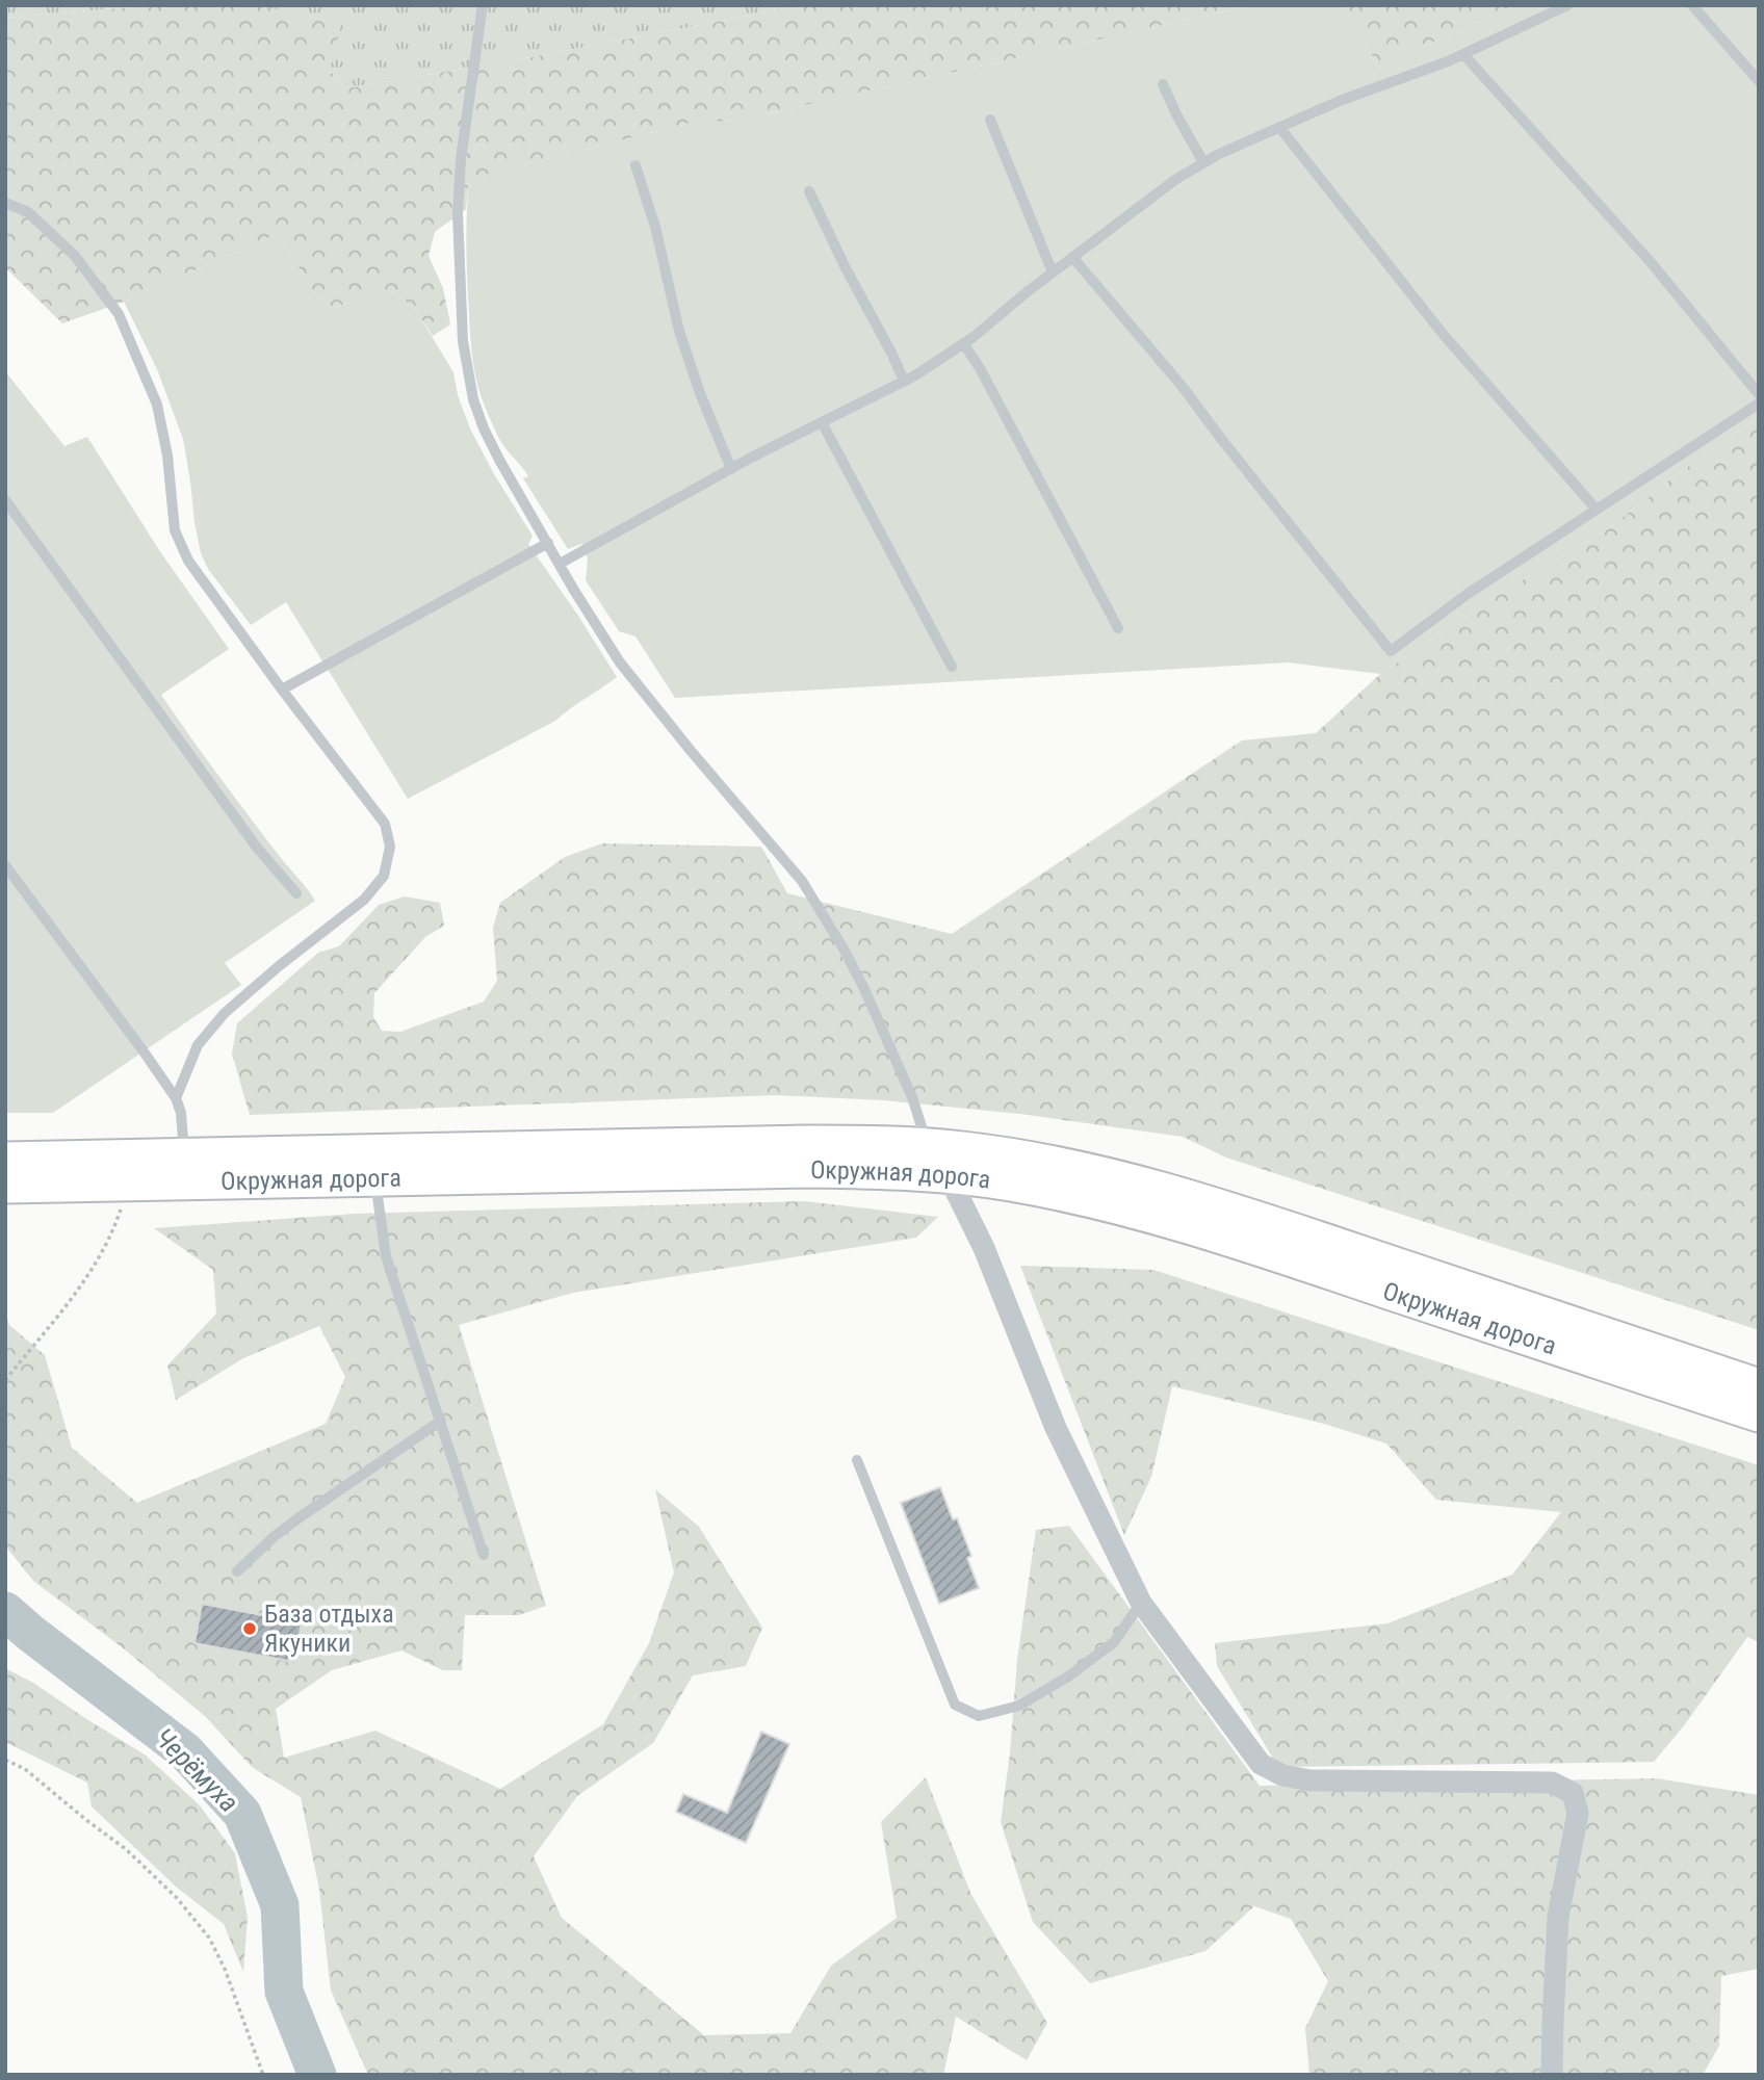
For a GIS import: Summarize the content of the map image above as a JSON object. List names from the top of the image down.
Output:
{
  "streets": {
    "main road": ["Окружная дорога"]
  },
  "water": ["Черёмуха"],
  "places": ["База отдыха Якуники"]
}
